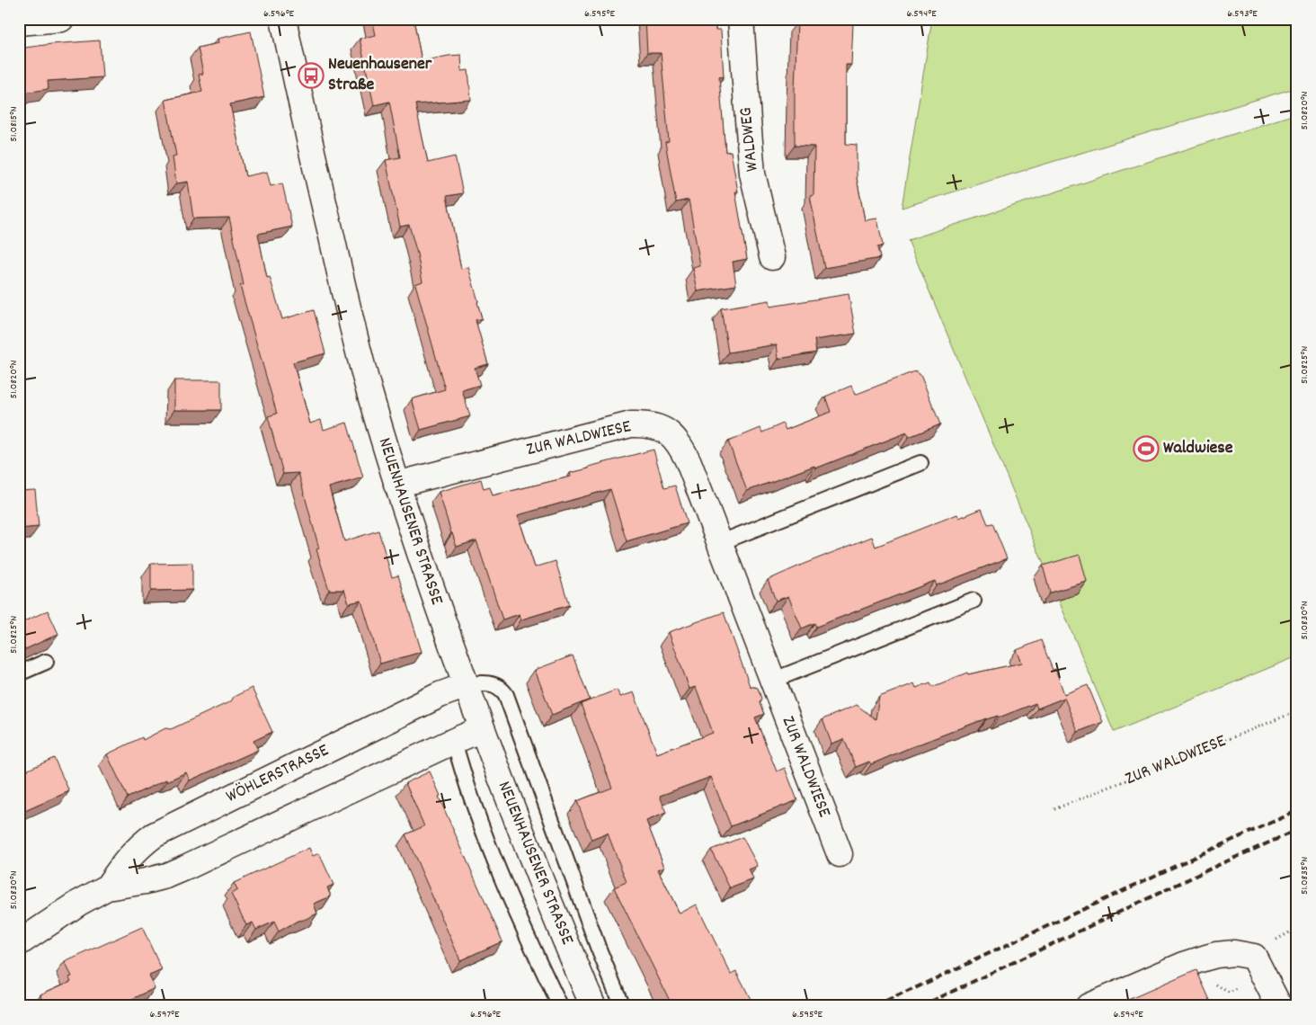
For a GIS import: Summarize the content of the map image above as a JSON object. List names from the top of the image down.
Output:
{
  "streets": {
    "street": [
      "WALDWEG",
      "ZUR WALDWIESE",
      "NEUENHAUSENER STRASSE",
      "WÖHLERSTRASSE"
    ]
  },
  "crossings": [
    ["ZUR WALDWIESE", "NEUENHAUSENER STRASSE"],
    ["NEUENHAUSENER STRASSE", "WÖHLERSTRASSE"]
  ],
  "places": {
    "bus stop": ["Neuenhausener Straße"],
    "sports": ["Waldwiese"]
  },
  "coordinates": [
    "6.596°E",
    "6.595°E",
    "6.594°E",
    "6.593°E",
    "51.0820°N",
    "51.0815°N",
    "51.0825°N",
    "51.0830°N",
    "51.0835°N",
    "6.597°E"
  ]
}
